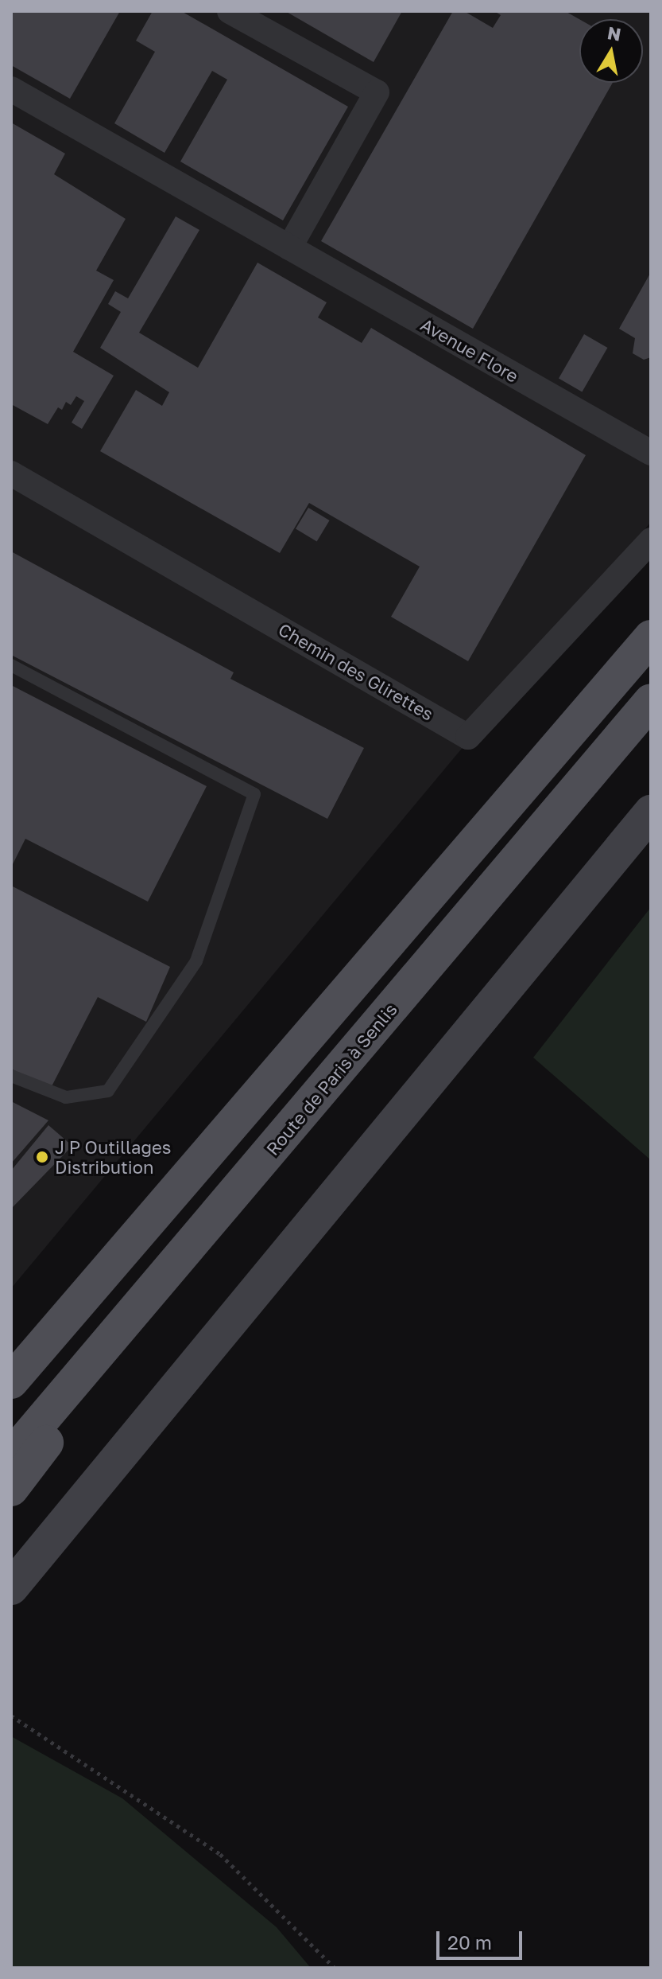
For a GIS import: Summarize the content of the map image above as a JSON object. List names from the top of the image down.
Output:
{
  "streets": {
    "main road": ["Route de Paris à Senlis"],
    "street": ["Avenue Flore", "Chemin des Glirettes"]
  },
  "places": ["J P Outillages Distribution"],
  "scale_bar": "20 m",
  "north": "top"
}
